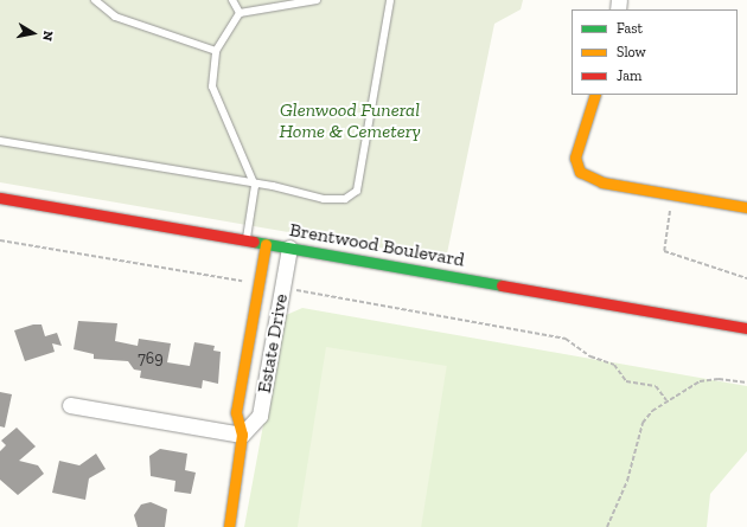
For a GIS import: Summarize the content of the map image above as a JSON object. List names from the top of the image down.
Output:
{
  "streets": {
    "street": ["Brentwood Boulevard", "Estate Drive"]
  },
  "crossings": [
    ["Brentwood Boulevard", "Estate Drive"]
  ],
  "parks": ["Glenwood Funeral Home & Cemetery"],
  "house_numbers": ["769"],
  "legend": ["Fast", "Slow", "Jam"],
  "north": "right"
}
